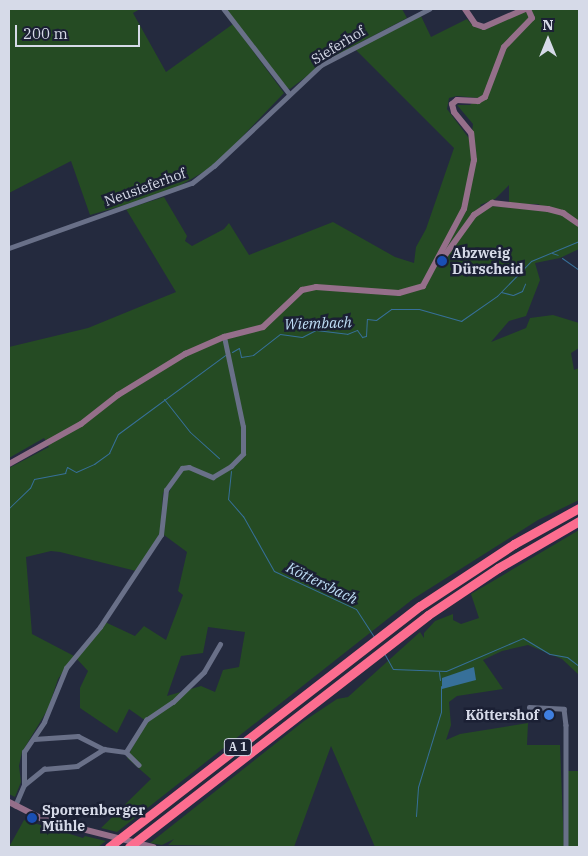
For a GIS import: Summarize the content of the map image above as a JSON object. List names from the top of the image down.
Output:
{
  "streets": {
    "highway": ["A 1"],
    "street": ["Sieferhof", "Neusieferhof"]
  },
  "crossings": [
    ["Sieferhof", "Neusieferhof"]
  ],
  "water": ["Wiembach", "Köttersbach"],
  "places": ["Abzweig Dürscheid", "Köttershof", "Sporrenberger Mühle"],
  "scale_bar": "200 m",
  "north": "top"
}
